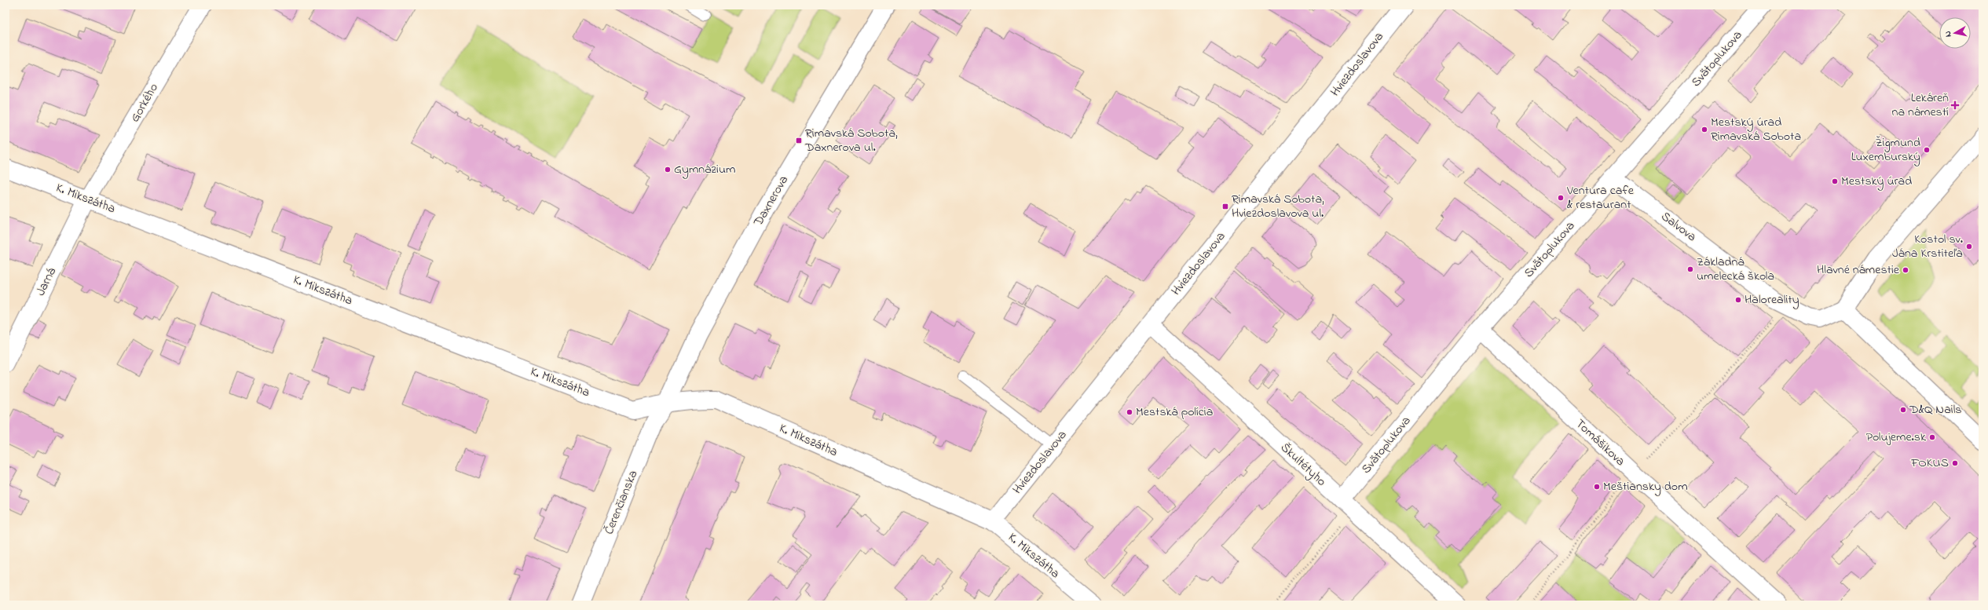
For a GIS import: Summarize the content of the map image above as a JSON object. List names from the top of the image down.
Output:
{
  "streets": {
    "street": [
      "Svätoplukova",
      "Hviezdoslavova",
      "Gorkého",
      "K. Mikszátha",
      "Daxnerova",
      "Salvova",
      "Jarná",
      "Tomášikova",
      "Škultétyho",
      "Čerenčianska"
    ]
  },
  "crossings": [
    ["Svätoplukova", "Salvova"],
    ["Svätoplukova", "Tomášikova"],
    ["Svätoplukova", "Škultétyho"],
    ["Hviezdoslavova", "K. Mikszátha"],
    ["Hviezdoslavova", "Škultétyho"],
    ["Gorkého", "K. Mikszátha"],
    ["Gorkého", "Jarná"],
    ["K. Mikszátha", "Daxnerova"],
    ["K. Mikszátha", "Jarná"],
    ["K. Mikszátha", "Čerenčianska"],
    ["Daxnerova", "Čerenčianska"]
  ],
  "places": {
    "health": ["Lekáreň na námestí"],
    "other": [
      "Mestský úrad Rimavská Sobota",
      "Žigmund Luxemburský",
      "Gymnázium",
      "Mestský úrad",
      "Ventura cafe & restaurant",
      "Kostol sv. Jána Krstiteľa",
      "Základná umelecká škola",
      "Hlavné námestie",
      "Haloreality",
      "D&Q Nails",
      "Mestská polícia",
      "Polujeme.sk",
      "FOKUS",
      "Meštiansky dom"
    ],
    "transit": ["Rimavská Sobota, Daxnerova ul.", "Rimavská Sobota, Hviezdoslavova ul."]
  },
  "north": "left"
}
